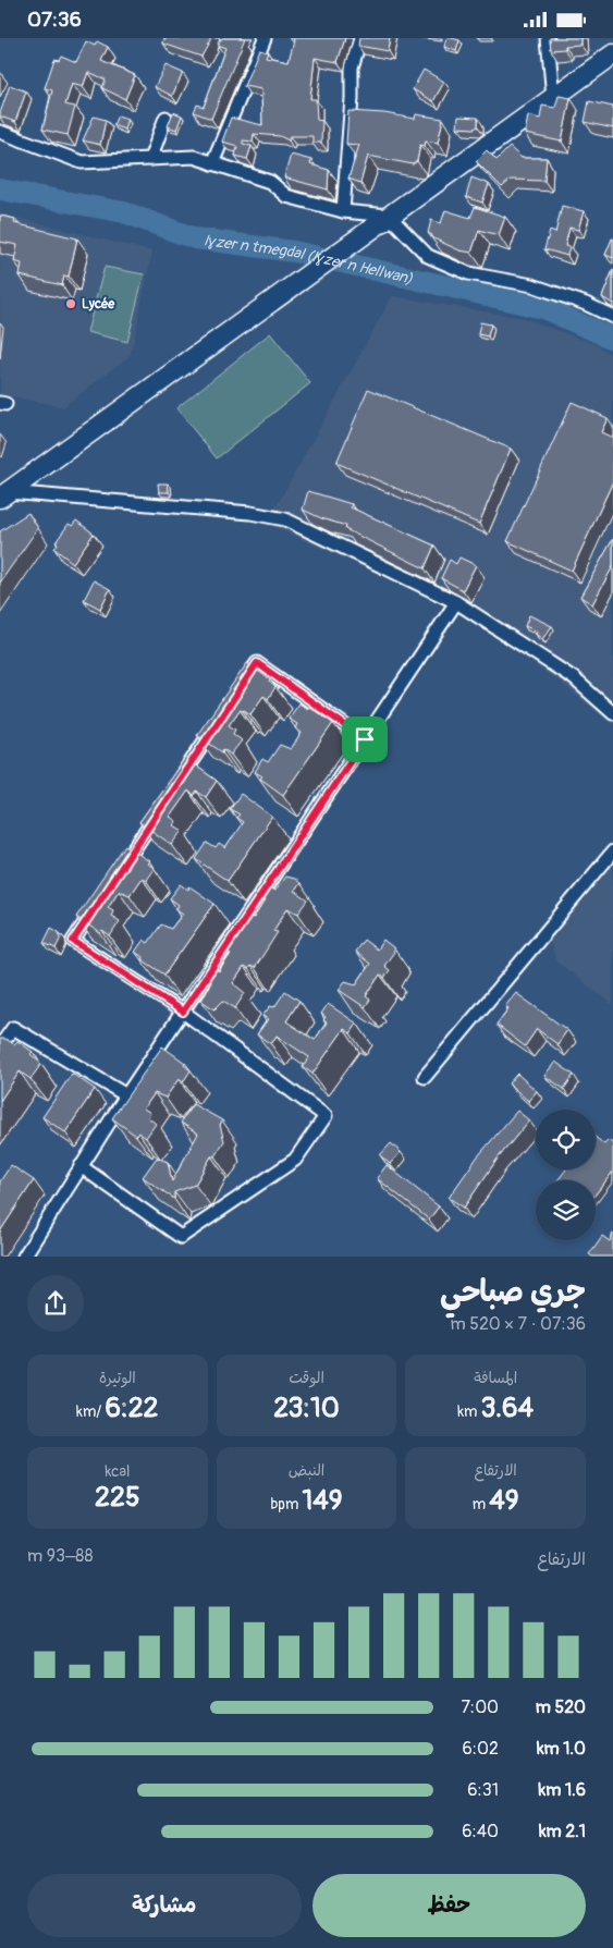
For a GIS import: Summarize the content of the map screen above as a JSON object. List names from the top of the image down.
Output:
{
  "water": ["Iɣzer n tmegdal (Iɣzer n Hellwan)"],
  "places": ["Lycée"],
  "page": {
    "status": "07:36",
    "heading": ["جري صباحي", "07:36 · 7 × 520 m"],
    "stats": [
      ["المسافة", "3.64 km"],
      ["الوقت", "23:10"],
      ["الوتيرة", "6:22 /km"],
      ["الارتفاع", "49 m"],
      ["النبض", "149 bpm"],
      ["kcal", "225"]
    ],
    "chart": ["الارتفاع", "88–93 m"],
    "list": [
      {
        "name": "520 m",
        "note": "7:00"
      },
      {
        "name": "1.0 km",
        "note": "6:02"
      },
      {
        "name": "1.6 km",
        "note": "6:31"
      },
      {
        "name": "2.1 km",
        "note": "6:40"
      }
    ],
    "buttons": ["حفظ", "مشاركة"]
  }
}
